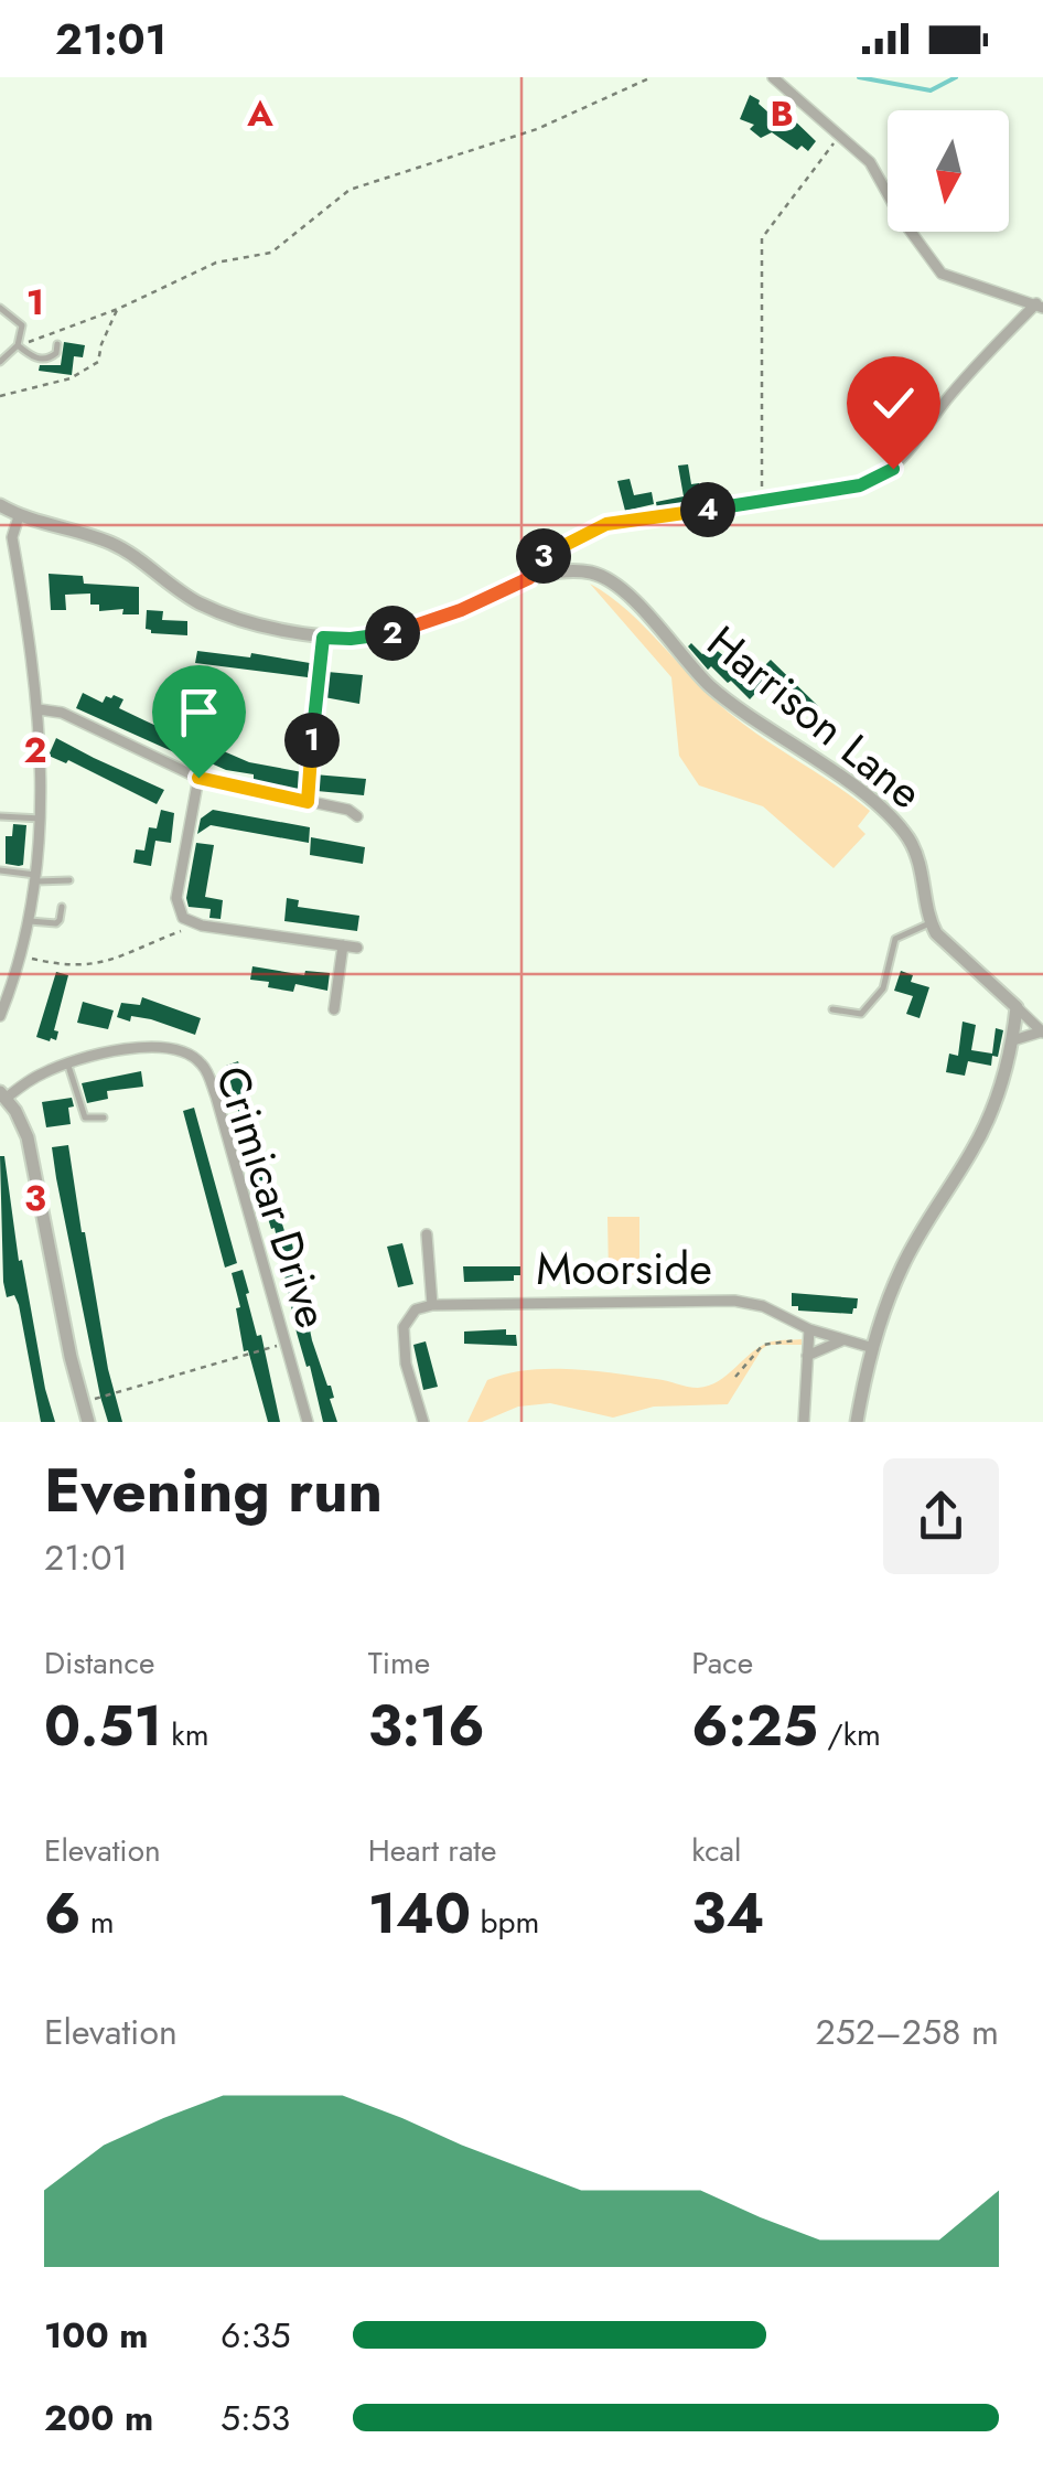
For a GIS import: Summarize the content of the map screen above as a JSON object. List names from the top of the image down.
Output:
{
  "streets": {
    "street": ["Harrison Lane", "Crimicar Drive", "Moorside"]
  },
  "north": "bottom",
  "page": {
    "status": "21:01",
    "pins": [
      "4",
      "3",
      "2",
      "1"
    ],
    "heading": ["Evening run", "21:01"],
    "stats": [
      ["Distance", "0.51 km"],
      ["Time", "3:16"],
      ["Pace", "6:25 /km"],
      ["Elevation", "6 m"],
      ["Heart rate", "140 bpm"],
      ["kcal", "34"]
    ],
    "chart": ["Elevation", "252–258 m"],
    "list": [
      {
        "name": "100 m",
        "note": "6:35"
      },
      {
        "name": "200 m",
        "note": "5:53"
      }
    ]
  },
  "grid": {
    "columns": ["A", "B"],
    "rows": ["1", "2", "3"]
  }
}
